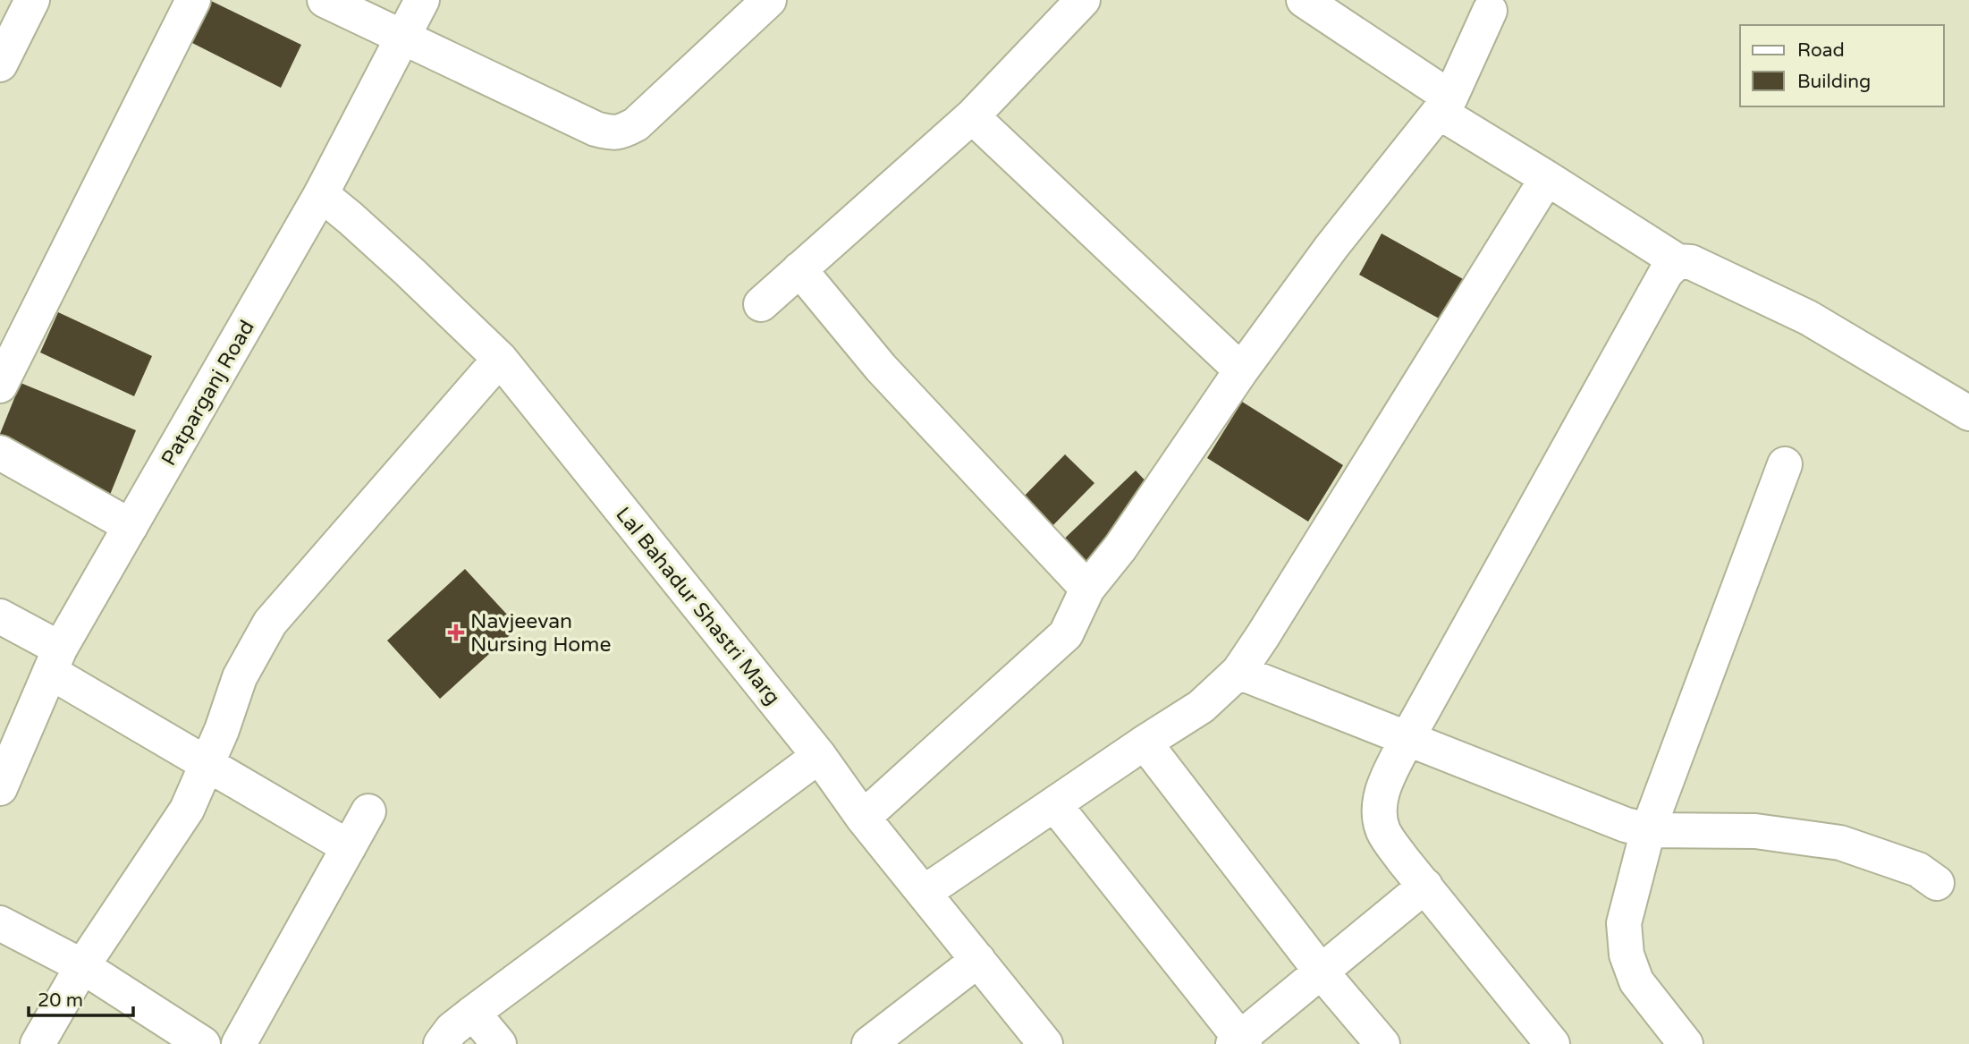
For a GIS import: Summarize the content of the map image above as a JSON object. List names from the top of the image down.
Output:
{
  "streets": {
    "street": ["Patparganj Road", "Lal Bahadur Shastri Marg"]
  },
  "crossings": [
    ["Patparganj Road", "Lal Bahadur Shastri Marg"]
  ],
  "places": {
    "health": ["Navjeevan Nursing Home"]
  },
  "legend": ["Road", "Building"],
  "scale_bar": "20 m"
}
